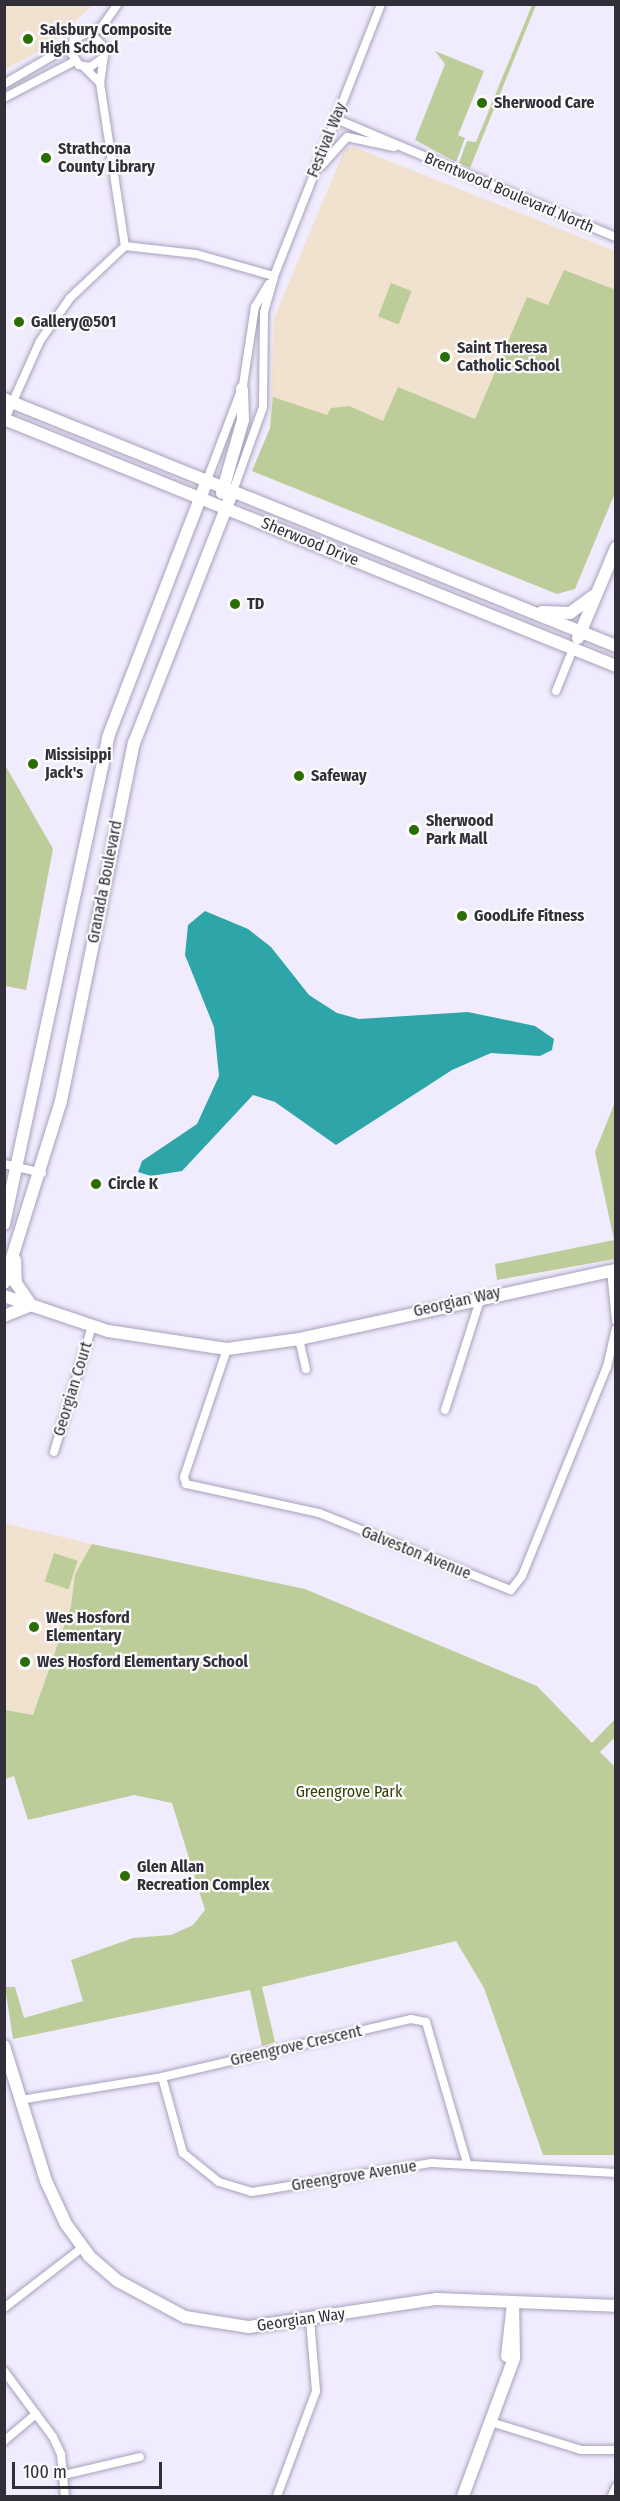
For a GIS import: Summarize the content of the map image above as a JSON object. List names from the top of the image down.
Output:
{
  "streets": {
    "main road": ["Sherwood Drive", "Granada Boulevard", "Georgian Way"],
    "street": [
      "Festival Way",
      "Brentwood Boulevard North",
      "Georgian Court",
      "Galveston Avenue",
      "Greengrove Crescent",
      "Greengrove Avenue"
    ]
  },
  "crossings": [
    ["Festival Way", "Sherwood Drive"],
    ["Festival Way", "Granada Boulevard"],
    ["Sherwood Drive", "Granada Boulevard"],
    ["Georgian Way", "Georgian Court"],
    ["Georgian Way", "Galveston Avenue"],
    ["Georgian Way", "Greengrove Crescent"],
    ["Greengrove Crescent", "Greengrove Avenue"]
  ],
  "parks": ["Greengrove Park"],
  "places": [
    "Salsbury Composite High School",
    "Sherwood Care",
    "Strathcona County Library",
    "Gallery@501",
    "Saint Theresa Catholic School",
    "TD",
    "Missisippi Jack's",
    "Safeway",
    "Sherwood Park Mall",
    "GoodLife Fitness",
    "Circle K",
    "Wes Hosford Elementary",
    "Wes Hosford Elementary School",
    "Glen Allan Recreation Complex"
  ],
  "scale_bar": "100 m"
}
